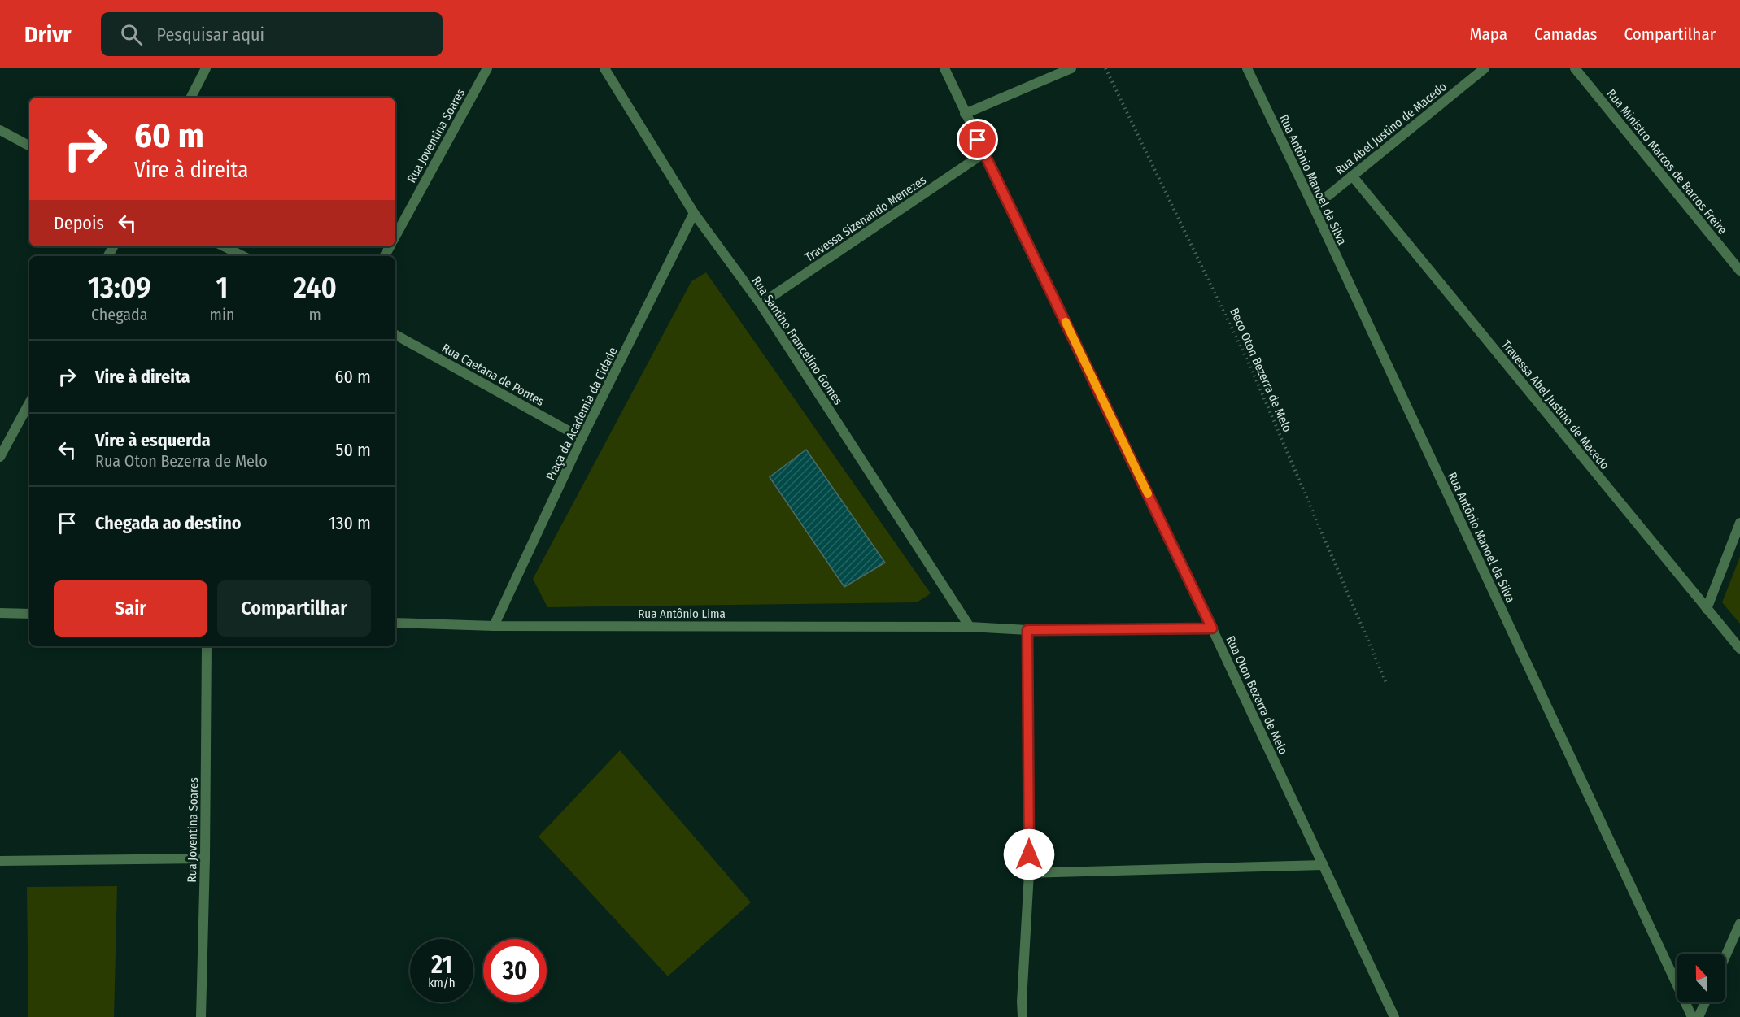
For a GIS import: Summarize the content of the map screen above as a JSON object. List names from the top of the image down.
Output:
{
  "streets": {
    "street": [
      "Rua Abel Justino de Macedo",
      "Rua Joventina Soares",
      "Rua Ministro Marcos de Barros Freire",
      "Rua Antônio Manoel da Silva",
      "Travessa Sizenando Menezes",
      "Rua Santino Francelino Gomes",
      "Rua Caetana de Pontes",
      "Travessa Abel Justino de Macedo",
      "Praça da Academia da Cidade",
      "Rua Antônio Lima",
      "Rua Oton Bezerra de Melo"
    ],
    "path": ["Beco Oton Bezerra de Melo"]
  },
  "crossings": [
    ["Rua Abel Justino de Macedo", "Rua Antônio Manoel da Silva"],
    ["Rua Abel Justino de Macedo", "Travessa Abel Justino de Macedo"],
    ["Travessa Sizenando Menezes", "Rua Santino Francelino Gomes"],
    ["Travessa Sizenando Menezes", "Rua Oton Bezerra de Melo"],
    ["Rua Santino Francelino Gomes", "Praça da Academia da Cidade"],
    ["Rua Santino Francelino Gomes", "Rua Antônio Lima"],
    ["Rua Caetana de Pontes", "Praça da Academia da Cidade"],
    ["Praça da Academia da Cidade", "Rua Antônio Lima"],
    ["Rua Antônio Lima", "Rua Oton Bezerra de Melo"]
  ],
  "north": "top",
  "page": {
    "header": "Drivr",
    "search": "Pesquisar aqui",
    "nav": ["Mapa", "Camadas", "Compartilhar"],
    "turn": ["60 m", "Vire à direita"],
    "then": "Depois",
    "eta": [
      "13:09",
      "Chegada",
      "1",
      "min",
      "240",
      "m"
    ],
    "list": [
      {
        "name": "Vire à direita",
        "value": "60 m"
      },
      {
        "name": "Vire à esquerda",
        "note": "Rua Oton Bezerra de Melo",
        "value": "50 m"
      },
      {
        "name": "Chegada ao destino",
        "value": "130 m"
      }
    ],
    "buttons": ["Sair", "Compartilhar"],
    "speed": "21 km/h",
    "limit": "30"
  }
}
